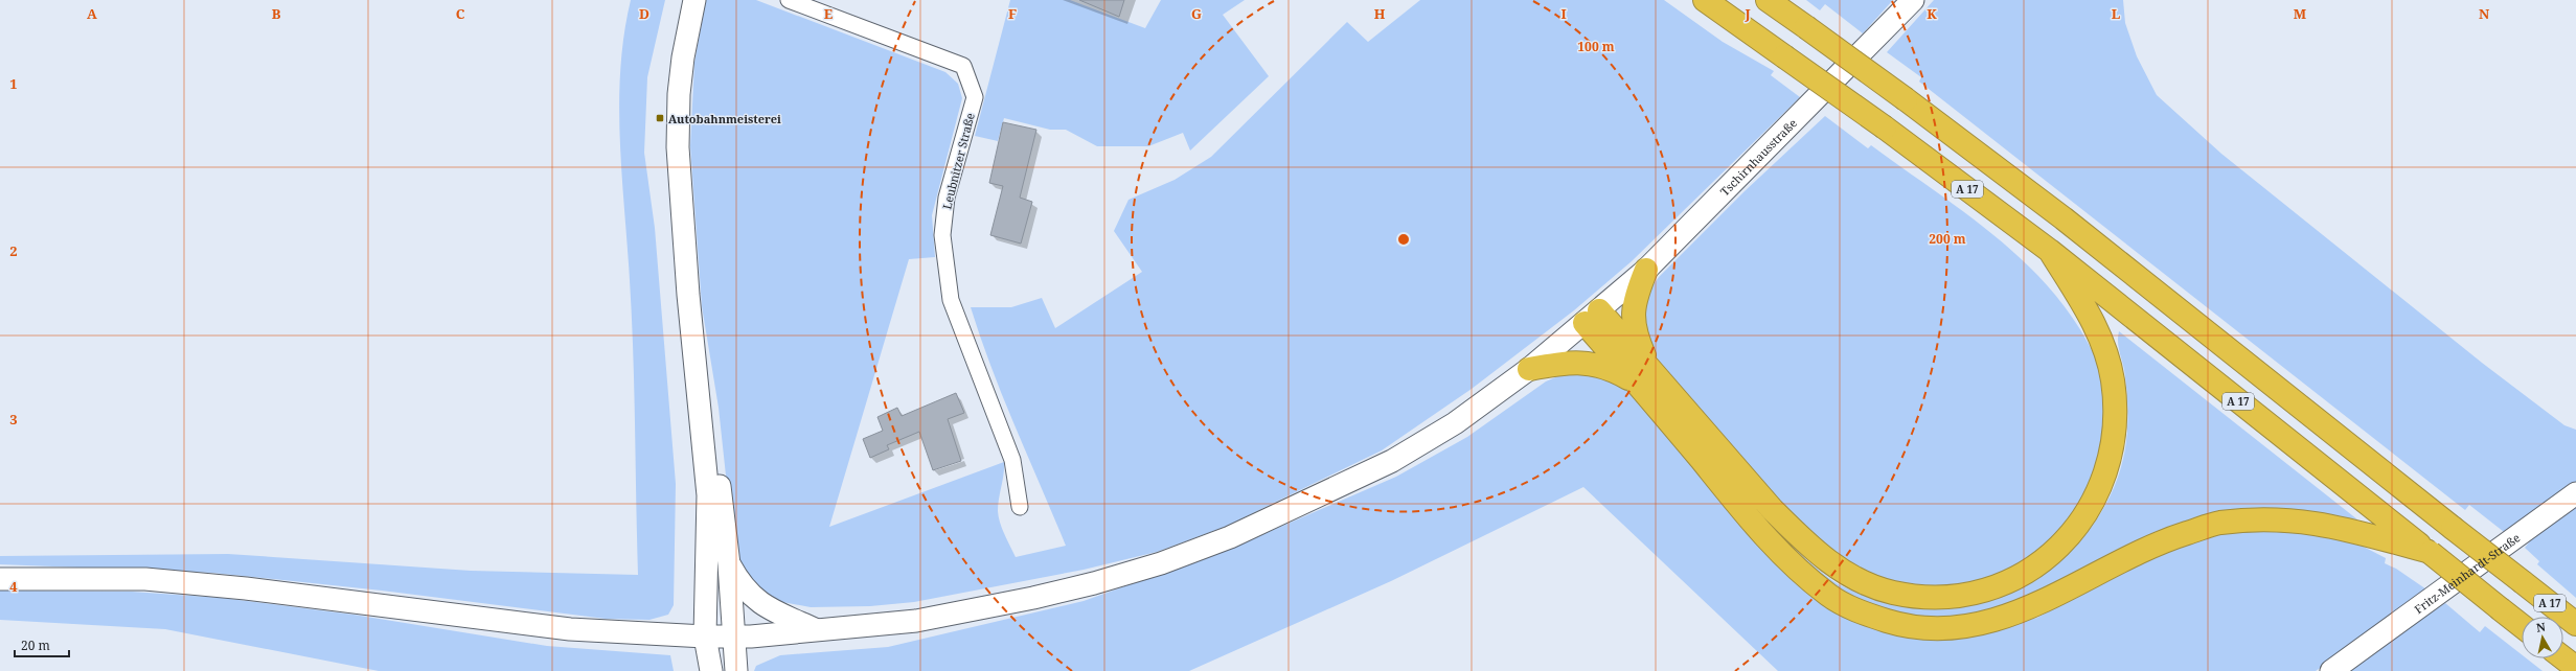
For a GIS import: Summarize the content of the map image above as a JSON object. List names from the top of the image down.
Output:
{
  "streets": {
    "highway": ["A 17"],
    "main road": ["Tschirnhausstraße", "Fritz-Meinhardt-Straße"],
    "street": ["Leubnitzer Straße"]
  },
  "places": {
    "transit": ["Autobahnmeisterei"]
  },
  "scale_bar": "20 m",
  "north": "top",
  "grid": {
    "columns": [
      "A",
      "B",
      "C",
      "D",
      "E",
      "F",
      "G",
      "H",
      "I",
      "J",
      "K",
      "L",
      "M",
      "N"
    ],
    "rows": [
      "1",
      "2",
      "3",
      "4"
    ]
  },
  "rings": ["100 m", "200 m"]
}
